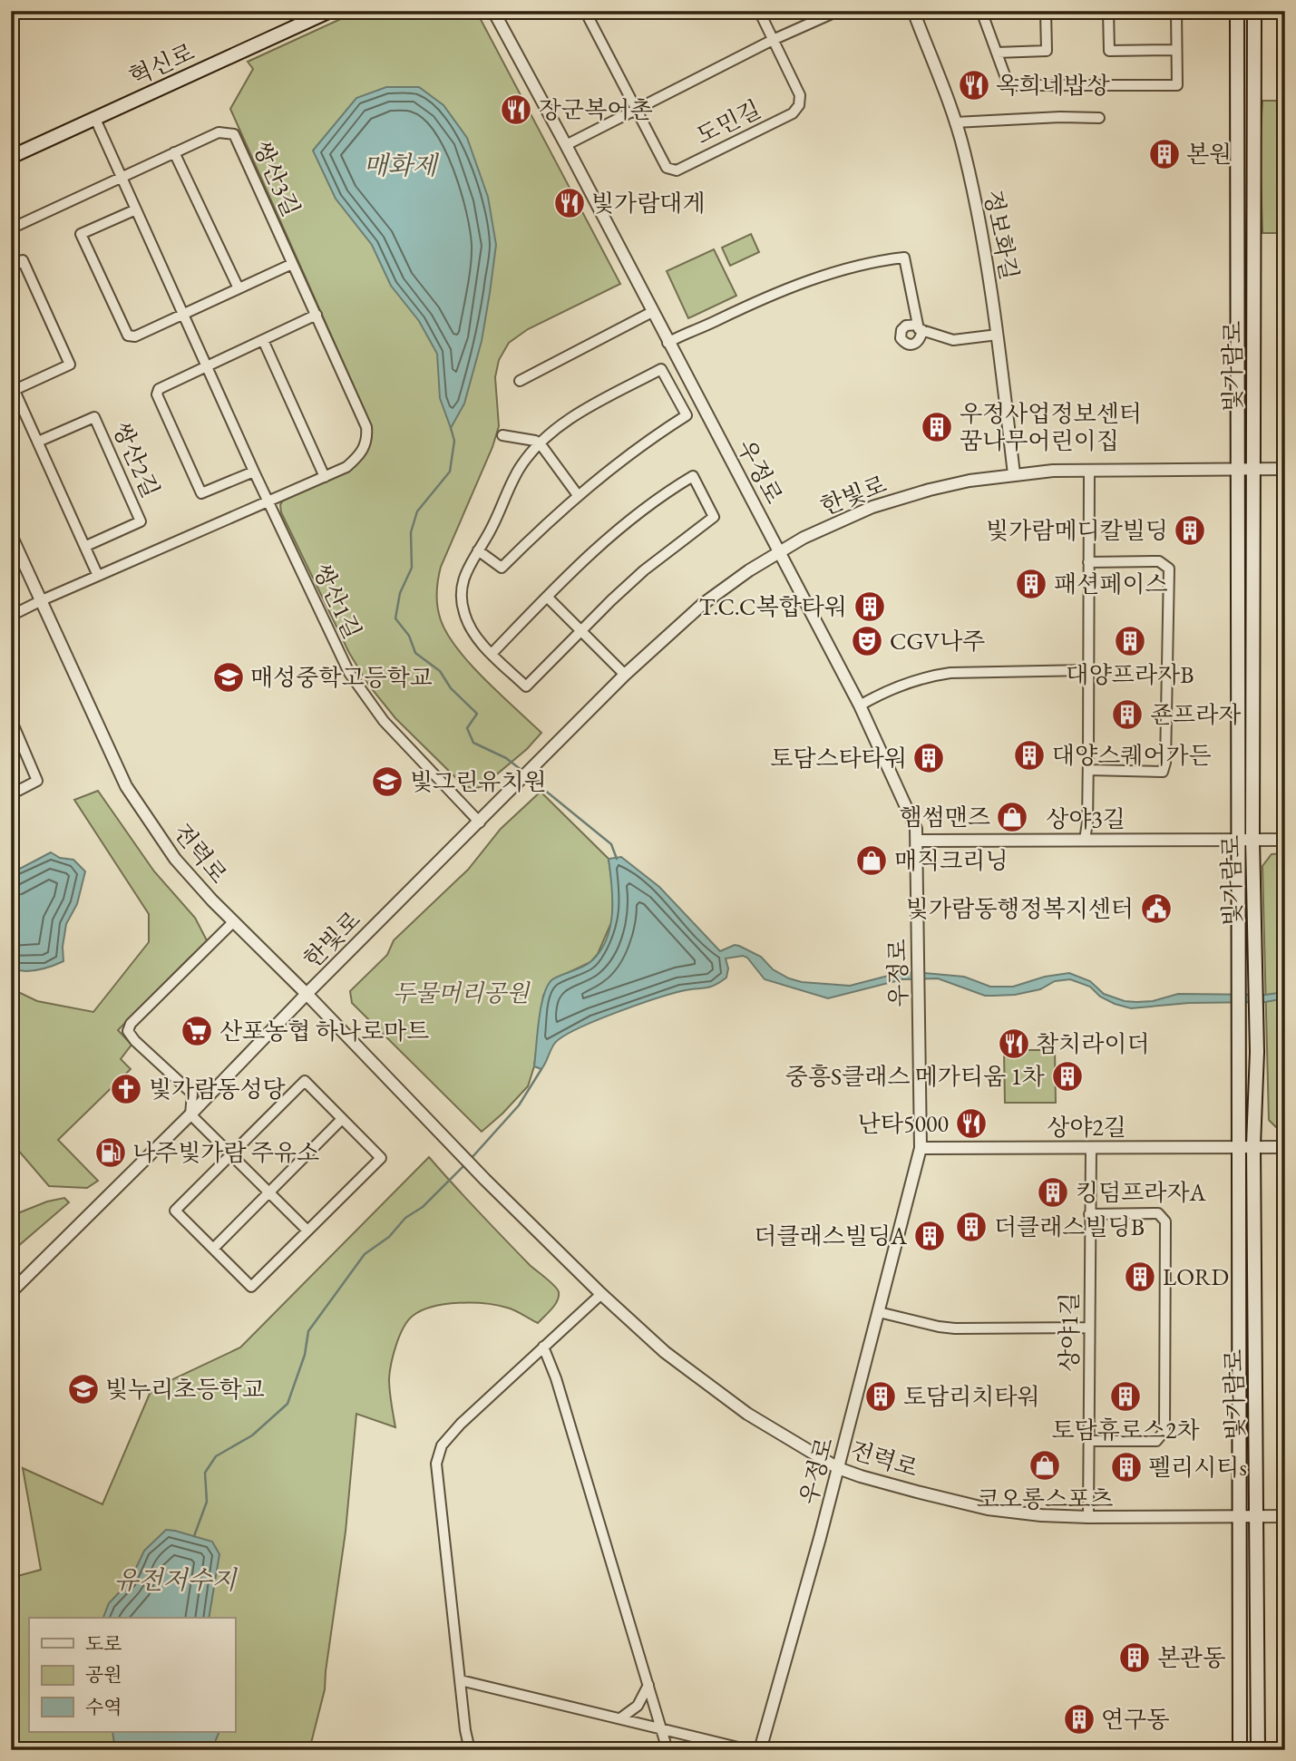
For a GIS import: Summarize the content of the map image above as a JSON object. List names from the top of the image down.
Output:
{
  "streets": {
    "main road": ["혁신로", "빛가람로"],
    "street": [
      "도민길",
      "쌍산3길",
      "정보화길",
      "쌍산2길",
      "우정로",
      "한빛로",
      "쌍산1길",
      "상야3길",
      "전력로",
      "상야2길",
      "상야1길"
    ]
  },
  "crossings": [
    ["혁신로", "쌍산1길"],
    ["쌍산3길", "쌍산1길"],
    ["정보화길", "한빛로"],
    ["빛가람로", "한빛로"],
    ["빛가람로", "상야3길"],
    ["빛가람로", "전력로"],
    ["빛가람로", "상야2길"],
    ["우정로", "한빛로"],
    ["우정로", "상야3길"],
    ["우정로", "전력로"],
    ["우정로", "상야2길"],
    ["한빛로", "쌍산1길"],
    ["한빛로", "전력로"],
    ["전력로", "상야1길"],
    ["상야2길", "상야1길"]
  ],
  "water": ["매화제", "유전저수지"],
  "parks": ["두물머리공원"],
  "places": {
    "restaurant": [
      "옥희네밥상",
      "장군복어촌",
      "빛가람대게",
      "참치라이더",
      "난타5000"
    ],
    "building": [
      "본원",
      "우정사업정보센터 꿈나무어린이집",
      "빛가람메디칼빌딩",
      "패션페이스",
      "T.C.C복합타워",
      "대양프라자B",
      "죤프라자",
      "대양스퀘어가든",
      "토담스타타워",
      "중흥S클래스 메가티움 1차",
      "킹덤프라자A",
      "더클래스빌딩B",
      "더클래스빌딩A",
      "LORD",
      "토담리치타워",
      "토담휴로스2차",
      "펠리시티s",
      "본관동",
      "연구동"
    ],
    "theatre": ["CGV나주"],
    "school or university": ["매성중학고등학교", "빛그린유치원", "빛누리초등학교"],
    "shop": ["햄썸맨즈", "매직크리닝", "코오롱스포츠"],
    "public building": ["빛가람동행정복지센터"],
    "supermarket": ["산포농협 하나로마트"],
    "church": ["빛가람동성당"],
    "fuel station": ["나주빛가람 주유소"]
  },
  "legend": ["도로", "공원", "수역"]
}
